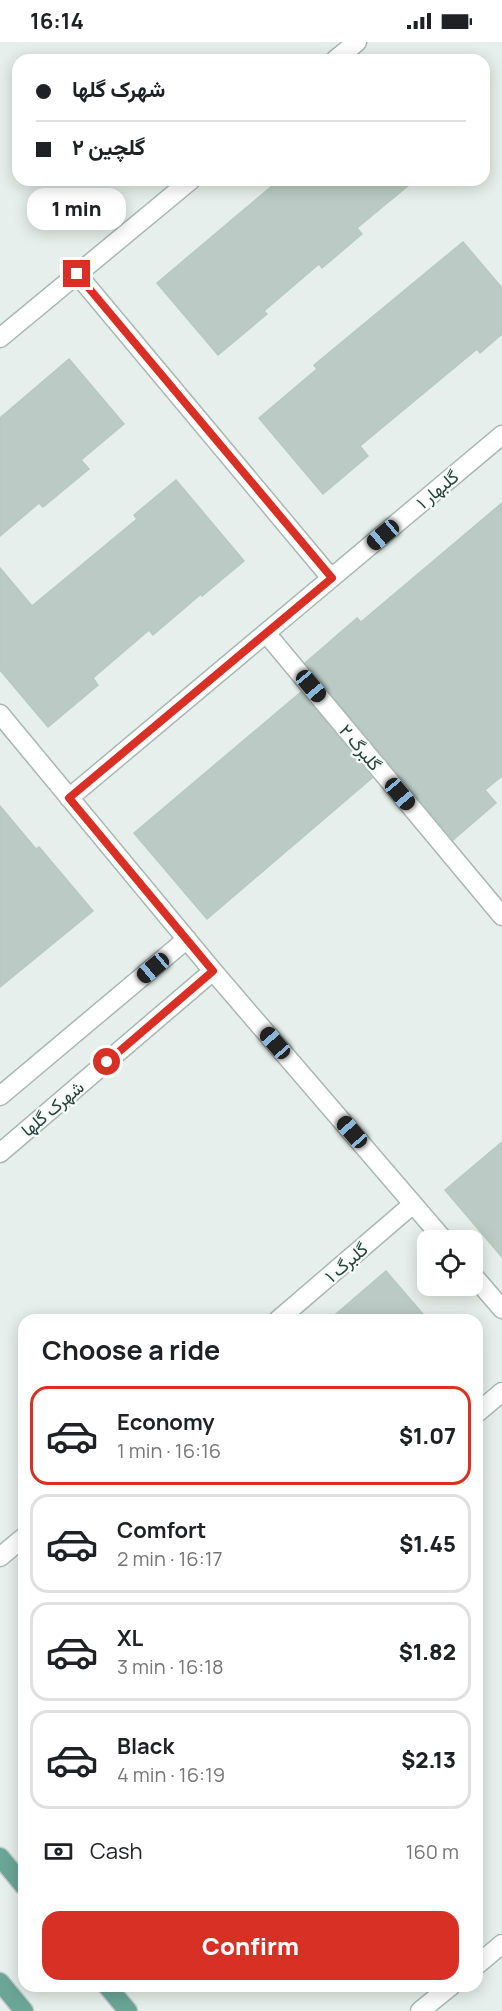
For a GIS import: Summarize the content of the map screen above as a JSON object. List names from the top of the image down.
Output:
{
  "streets": {
    "street": [
      "گلبهار ۱",
      "گلبرگ ۲",
      "شهرک گلها",
      "گلبرگ ۱"
    ]
  },
  "crossings": [
    ["گلبهار ۱", "گلبرگ ۲"]
  ],
  "page": {
    "status": "16:14",
    "banner": ["شهرک گلها", "گلچین ۲"],
    "bubble": "1 min",
    "heading": "Choose a ride",
    "list": [
      {
        "name": "Economy",
        "note": "1 min · 16:16",
        "value": "$1.07"
      },
      {
        "name": "Comfort",
        "note": "2 min · 16:17",
        "value": "$1.45"
      },
      {
        "name": "XL",
        "note": "3 min · 16:18",
        "value": "$1.82"
      },
      {
        "name": "Black",
        "note": "4 min · 16:19",
        "value": "$2.13"
      }
    ],
    "pay": ["Cash", "160 m"],
    "buttons": "Confirm"
  }
}
